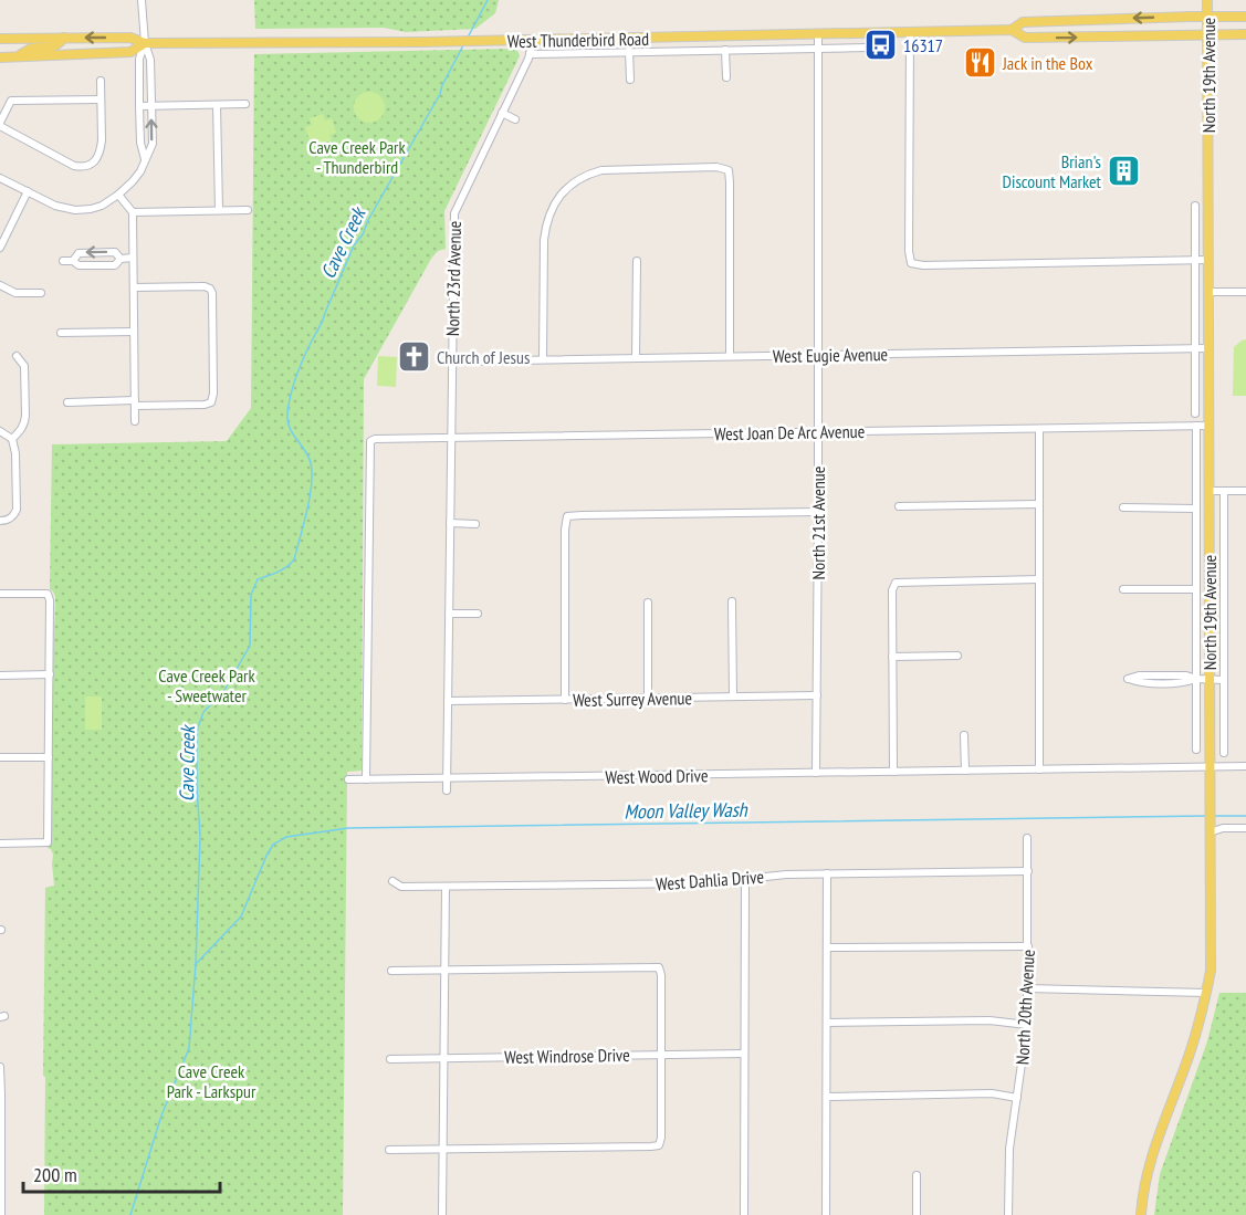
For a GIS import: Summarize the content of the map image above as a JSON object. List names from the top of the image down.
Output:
{
  "streets": {
    "main road": ["West Thunderbird Road", "North 19th Avenue"],
    "street": [
      "North 23rd Avenue",
      "West Eugie Avenue",
      "West Joan De Arc Avenue",
      "North 21st Avenue",
      "West Surrey Avenue",
      "West Wood Drive",
      "West Dahlia Drive",
      "North 20th Avenue",
      "West Windrose Drive"
    ]
  },
  "crossings": [
    ["West Thunderbird Road", "North 19th Avenue"],
    ["West Thunderbird Road", "North 23rd Avenue"],
    ["West Thunderbird Road", "North 21st Avenue"],
    ["North 19th Avenue", "West Eugie Avenue"],
    ["North 19th Avenue", "West Joan De Arc Avenue"],
    ["North 19th Avenue", "West Wood Drive"],
    ["North 23rd Avenue", "West Eugie Avenue"],
    ["North 23rd Avenue", "West Joan De Arc Avenue"],
    ["North 23rd Avenue", "West Surrey Avenue"],
    ["North 23rd Avenue", "West Wood Drive"],
    ["West Eugie Avenue", "North 21st Avenue"],
    ["West Joan De Arc Avenue", "North 21st Avenue"],
    ["West Joan De Arc Avenue", "West Wood Drive"],
    ["North 21st Avenue", "West Surrey Avenue"],
    ["North 21st Avenue", "West Wood Drive"],
    ["West Dahlia Drive", "North 20th Avenue"]
  ],
  "water": ["Cave Creek", "Moon Valley Wash"],
  "parks": ["Cave Creek Park - Thunderbird", "Cave Creek Park - Sweetwater", "Cave Creek Park - Larkspur"],
  "places": {
    "bus stop": ["16317"],
    "restaurant": ["Jack in the Box"],
    "building": ["Brian's Discount Market"],
    "church": ["Church of Jesus"]
  },
  "scale_bar": "200 m"
}
